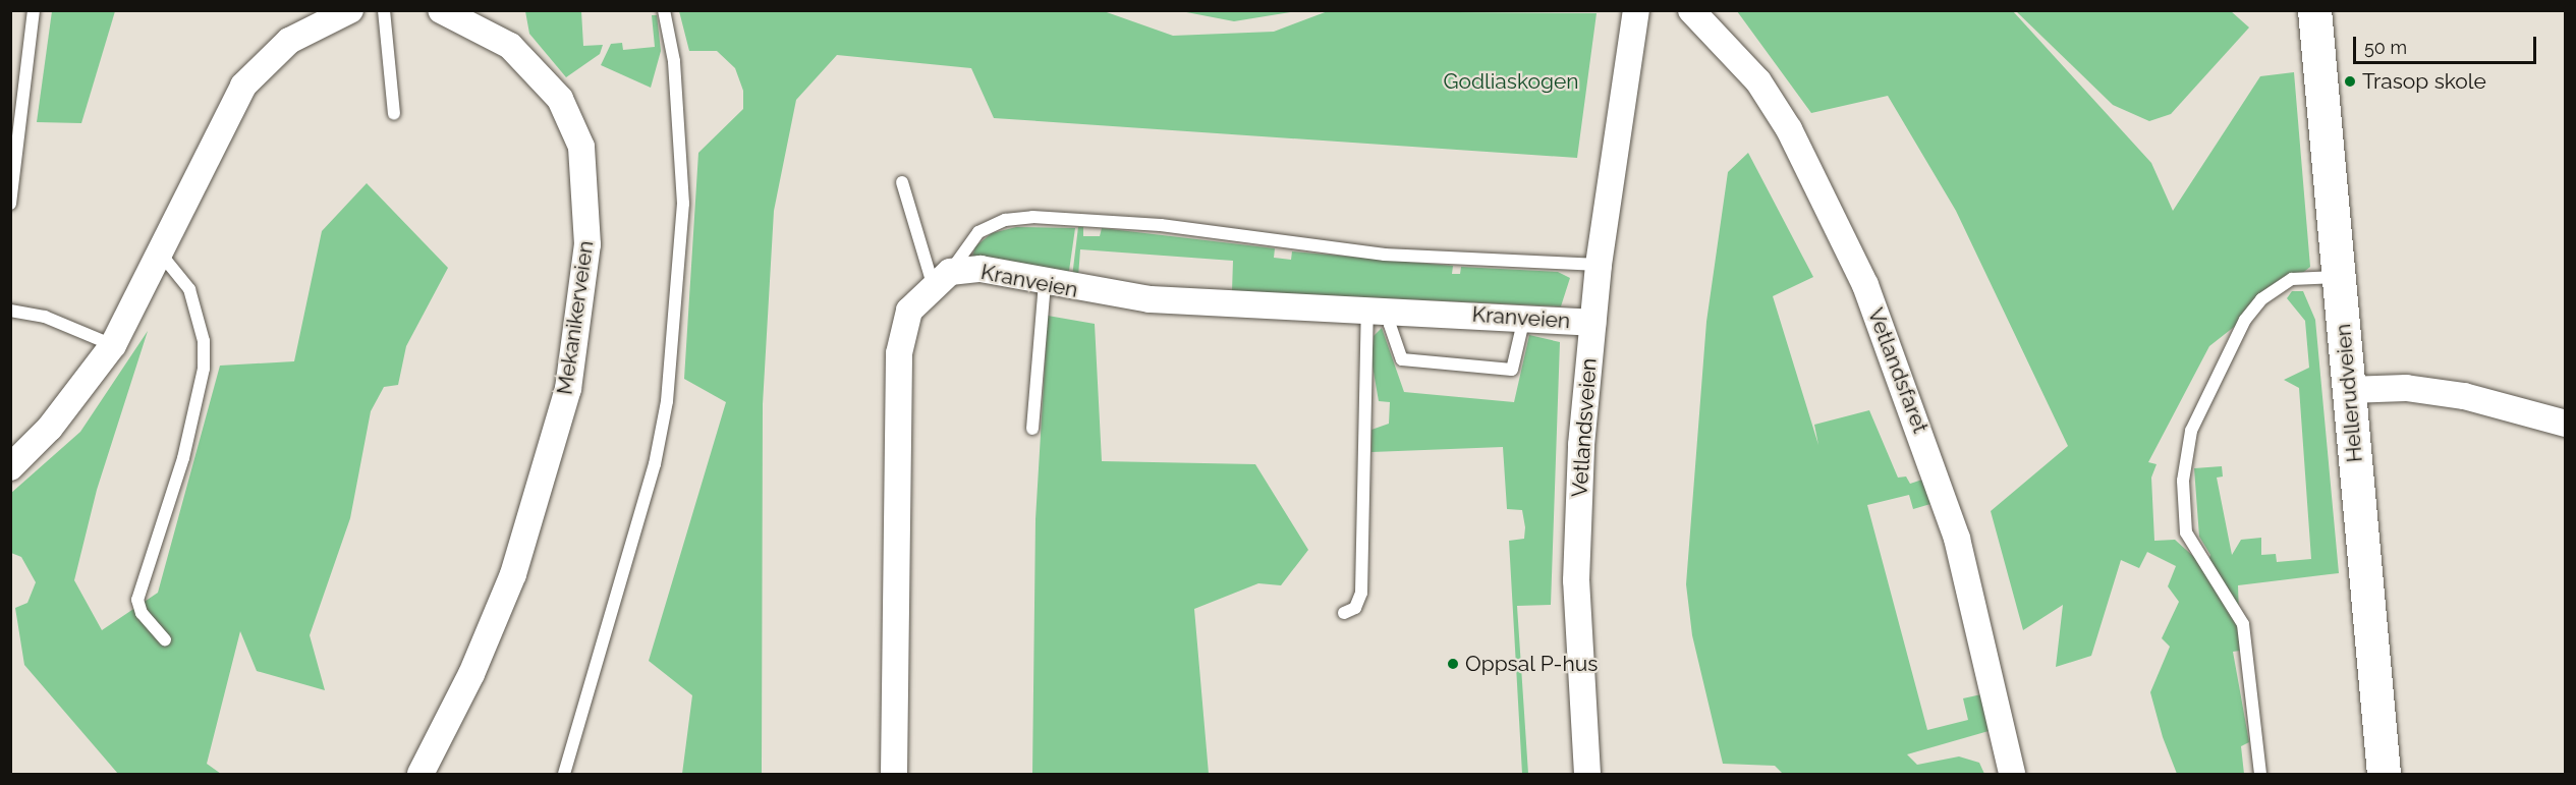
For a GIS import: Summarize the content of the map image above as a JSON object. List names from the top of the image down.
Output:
{
  "streets": {
    "main road": ["Hellerudveien"],
    "street": [
      "Kranveien",
      "Mekanikerveien",
      "Vetlandsfaret",
      "Vetlandsveien"
    ]
  },
  "crossings": [
    ["Kranveien", "Vetlandsveien"]
  ],
  "parks": ["Godliaskogen"],
  "places": ["Trasop skole", "Oppsal P-hus"],
  "scale_bar": "50 m"
}
